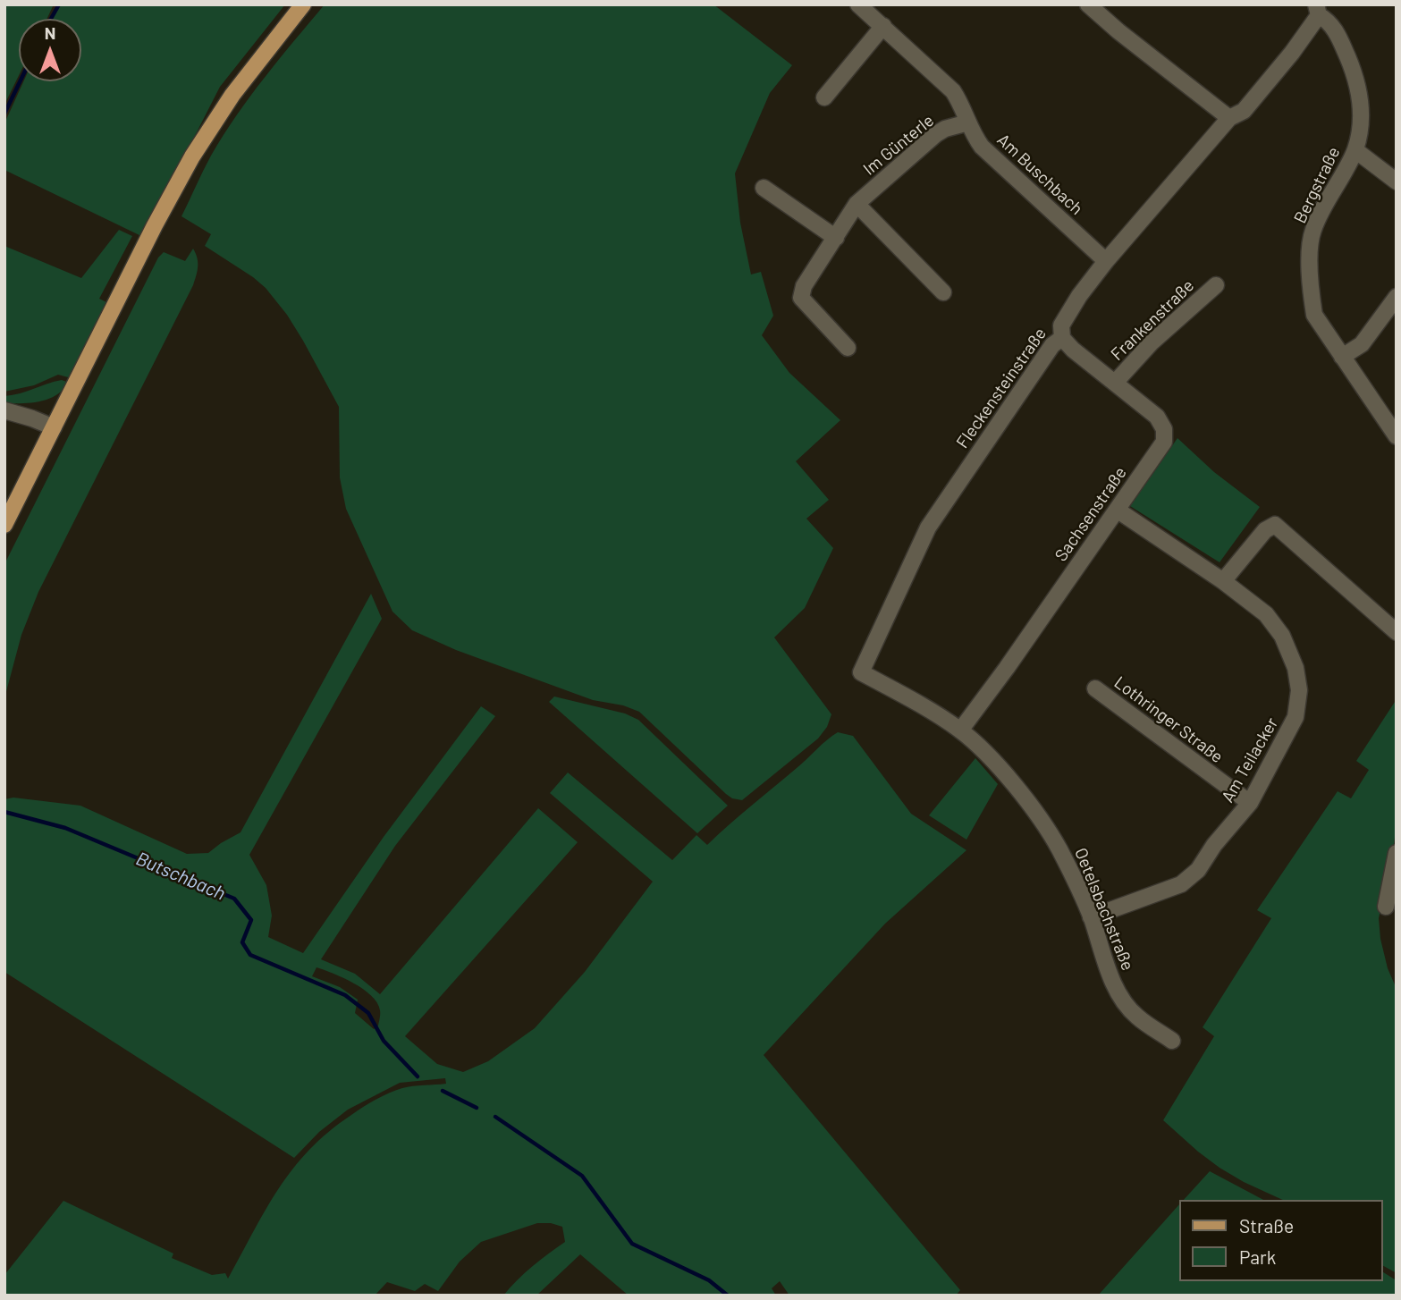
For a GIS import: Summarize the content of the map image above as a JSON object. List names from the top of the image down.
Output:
{
  "streets": {
    "street": [
      "Im Günterle",
      "Am Buschbach",
      "Bergstraße",
      "Frankenstraße",
      "Fleckensteinstraße",
      "Sachsenstraße",
      "Lothringer Straße",
      "Am Teilacker",
      "Oetelsbachstraße"
    ]
  },
  "crossings": [
    ["Im Günterle", "Am Buschbach"],
    ["Am Buschbach", "Fleckensteinstraße"],
    ["Bergstraße", "Fleckensteinstraße"],
    ["Frankenstraße", "Sachsenstraße"],
    ["Fleckensteinstraße", "Sachsenstraße"],
    ["Fleckensteinstraße", "Oetelsbachstraße"],
    ["Sachsenstraße", "Am Teilacker"],
    ["Sachsenstraße", "Oetelsbachstraße"],
    ["Lothringer Straße", "Am Teilacker"],
    ["Am Teilacker", "Oetelsbachstraße"]
  ],
  "water": ["Butschbach"],
  "legend": ["Straße", "Park"],
  "north": "top"
}
